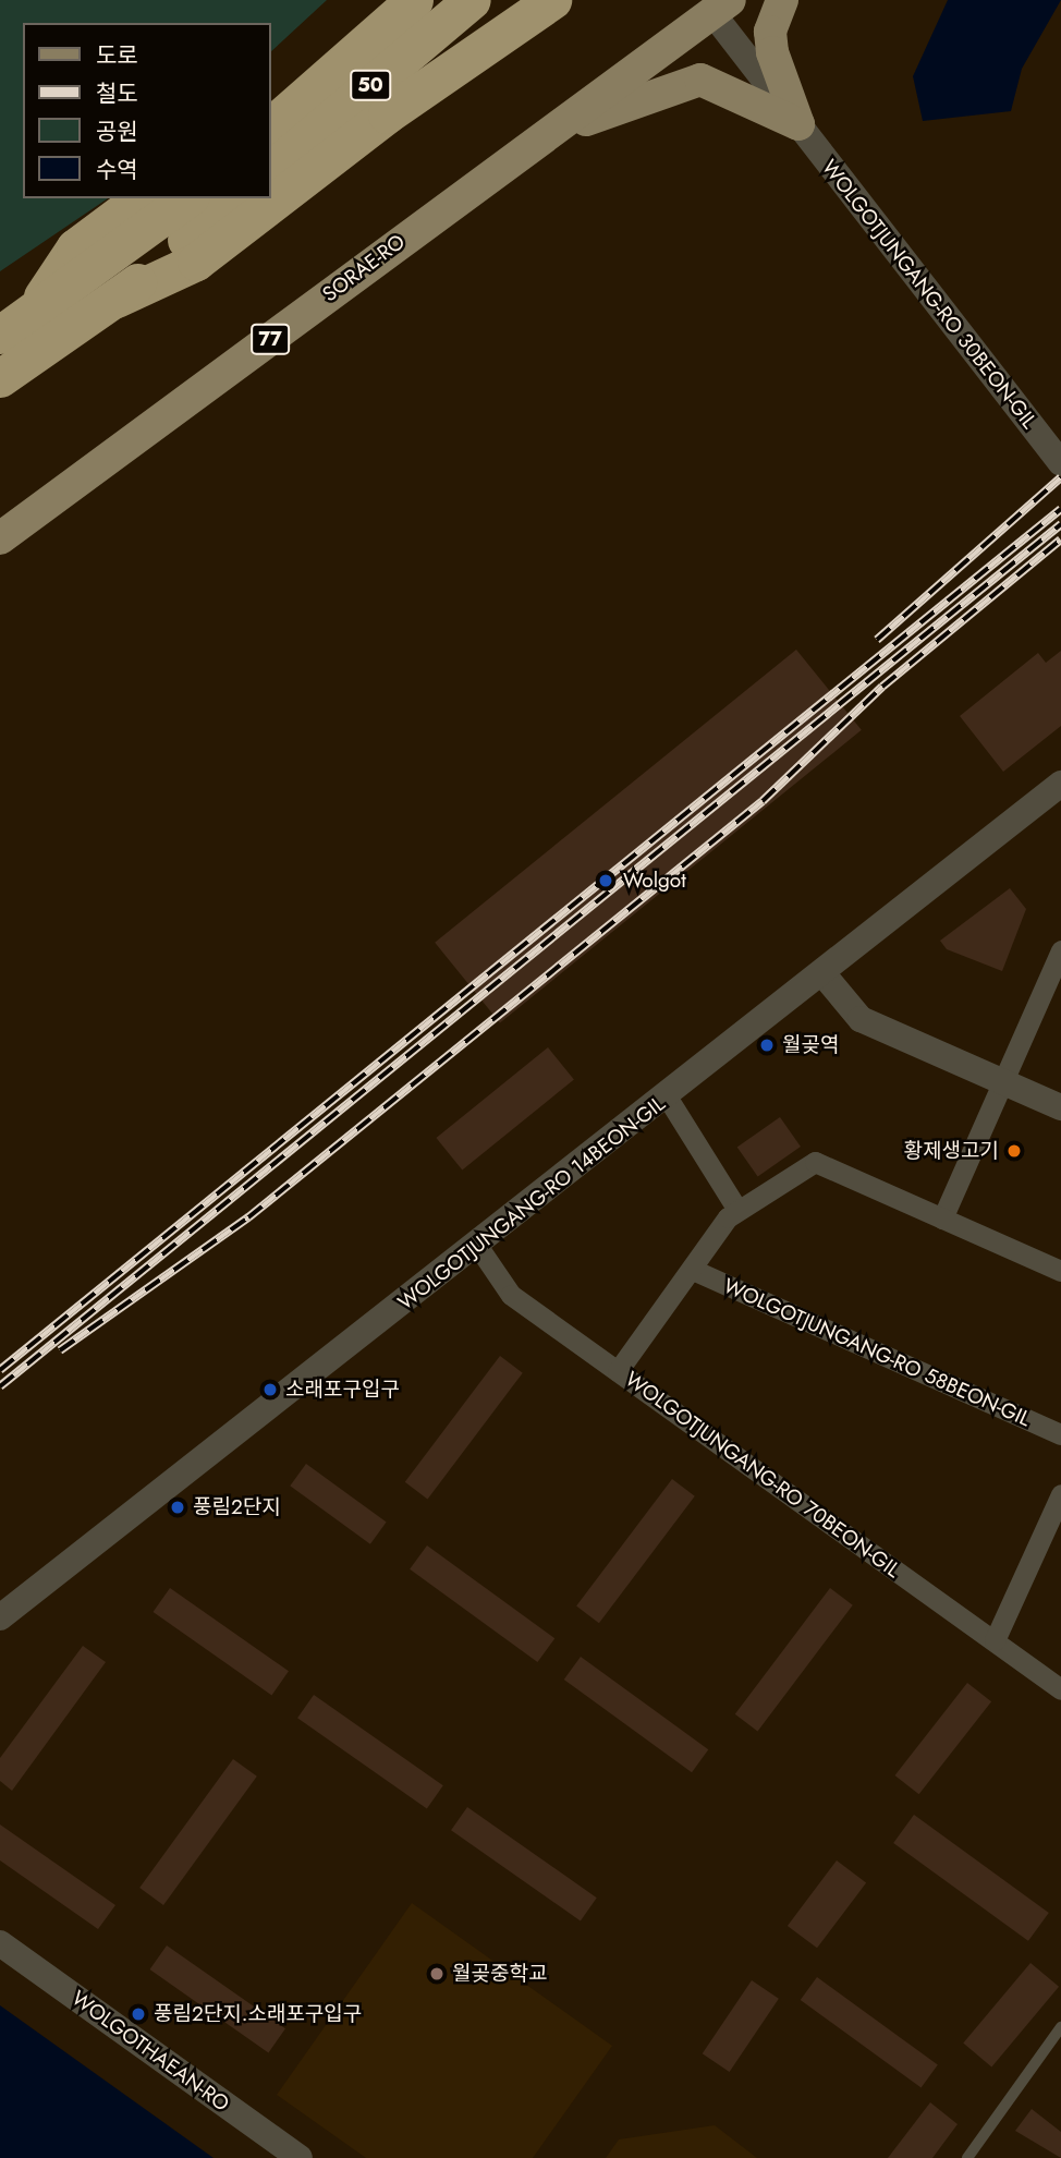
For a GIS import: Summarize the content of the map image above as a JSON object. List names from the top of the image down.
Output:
{
  "streets": {
    "highway": ["50"],
    "main road": ["SORAE-RO", "77"],
    "street": [
      "WOLGOTJUNGANG-RO 30BEON-GIL",
      "WOLGOTJUNGANG-RO 14BEON-GIL",
      "WOLGOTJUNGANG-RO 58BEON-GIL",
      "WOLGOTJUNGANG-RO 70BEON-GIL",
      "WOLGOTHAEAN-RO"
    ]
  },
  "crossings": [
    ["SORAE-RO", "WOLGOTJUNGANG-RO 30BEON-GIL"],
    ["WOLGOTJUNGANG-RO 14BEON-GIL", "WOLGOTJUNGANG-RO 70BEON-GIL"]
  ],
  "places": [
    "Wolgot",
    "월곶역",
    "황제생고기",
    "소래포구입구",
    "풍림2단지",
    "월곶중학교",
    "풍림2단지.소래포구입구"
  ],
  "legend": [
    "도로",
    "철도",
    "공원",
    "수역"
  ]
}
